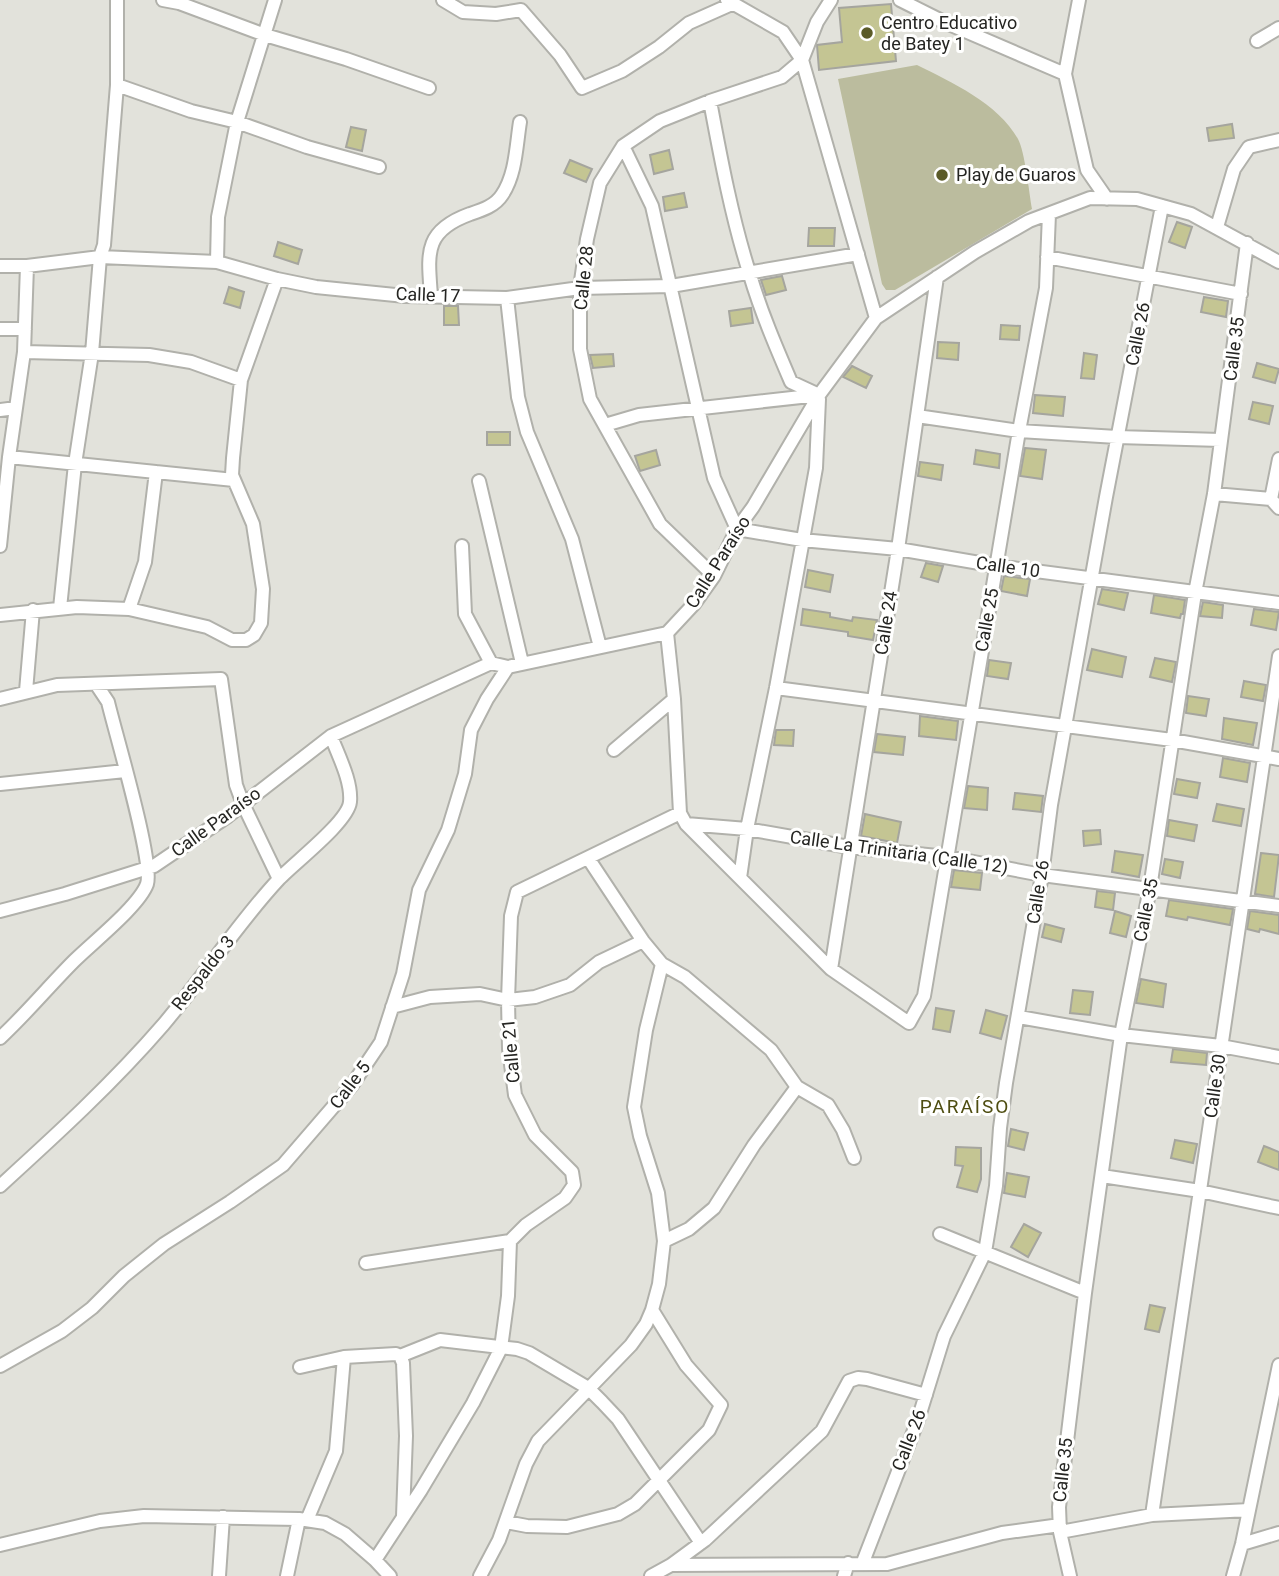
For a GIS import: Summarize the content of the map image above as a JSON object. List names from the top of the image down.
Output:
{
  "streets": {
    "street": [
      "Calle 28",
      "Calle 17",
      "Calle 26",
      "Calle 35",
      "Calle Paraíso",
      "Calle 10",
      "Calle 25",
      "Calle 24",
      "Calle La Trinitaria (Calle 12)",
      "Respaldo 3",
      "Calle 21",
      "Calle 5",
      "Calle 30"
    ]
  },
  "crossings": [
    ["Calle 28", "Calle 17"],
    ["Calle 28", "Calle Paraíso"],
    ["Calle 26", "Calle Paraíso"],
    ["Calle 26", "Calle 10"],
    ["Calle 26", "Calle La Trinitaria (Calle 12)"],
    ["Calle 35", "Calle Paraíso"],
    ["Calle 35", "Calle 10"],
    ["Calle 35", "Calle La Trinitaria (Calle 12)"],
    ["Calle Paraíso", "Calle 10"],
    ["Calle Paraíso", "Calle 25"],
    ["Calle Paraíso", "Calle 24"],
    ["Calle Paraíso", "Respaldo 3"],
    ["Calle 10", "Calle 25"],
    ["Calle 10", "Calle 24"],
    ["Calle 25", "Calle 24"],
    ["Calle 25", "Calle La Trinitaria (Calle 12)"],
    ["Calle 24", "Calle La Trinitaria (Calle 12)"],
    ["Calle La Trinitaria (Calle 12)", "Calle 21"],
    ["Calle La Trinitaria (Calle 12)", "Calle 30"]
  ],
  "districts": ["PARAÍSO"],
  "places": ["Centro Educativo de Batey 1", "Play de Guaros"]
}
